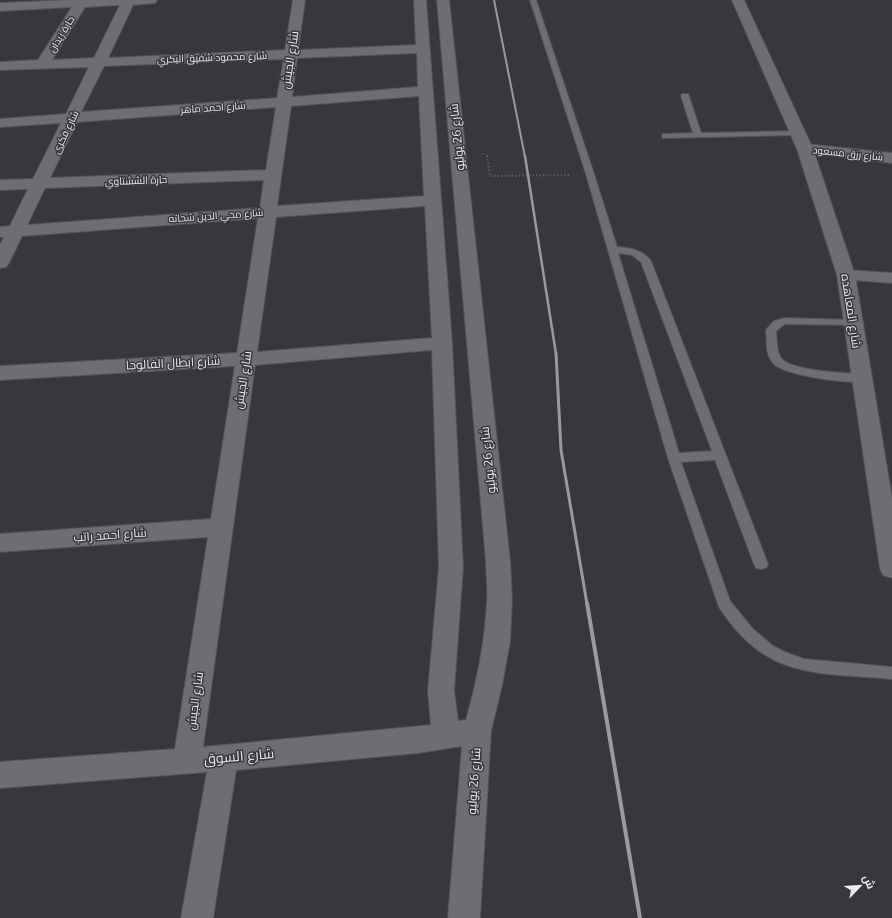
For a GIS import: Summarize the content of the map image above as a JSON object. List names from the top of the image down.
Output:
{
  "streets": {
    "street": [
      "حارة زيدان",
      "شارع محمود شفيق البكري",
      "شارع الجيش",
      "شارع احمد ماهر",
      "شارع فكرى",
      "شارع 26 يوليو",
      "شارع رزق مسعود",
      "حارة الششتاوي",
      "شارع محي الدين شحاته",
      "شارع المعاهده",
      "شارع ابطال الفالوجا",
      "شارع احمد راتب",
      "شارع السوق"
    ]
  },
  "crossings": [
    ["حارة زيدان", "شارع محمود شفيق البكري"],
    ["شارع محمود شفيق البكري", "شارع الجيش"],
    ["شارع محمود شفيق البكري", "شارع فكرى"],
    ["شارع الجيش", "شارع احمد ماهر"],
    ["شارع الجيش", "حارة الششتاوي"],
    ["شارع الجيش", "شارع محي الدين شحاته"],
    ["شارع الجيش", "شارع ابطال الفالوجا"],
    ["شارع الجيش", "شارع احمد راتب"],
    ["شارع الجيش", "شارع السوق"],
    ["شارع احمد ماهر", "شارع فكرى"],
    ["شارع فكرى", "حارة الششتاوي"],
    ["شارع فكرى", "شارع محي الدين شحاته"],
    ["شارع 26 يوليو", "شارع السوق"],
    ["شارع رزق مسعود", "شارع المعاهده"]
  ],
  "north": "top right"
}
